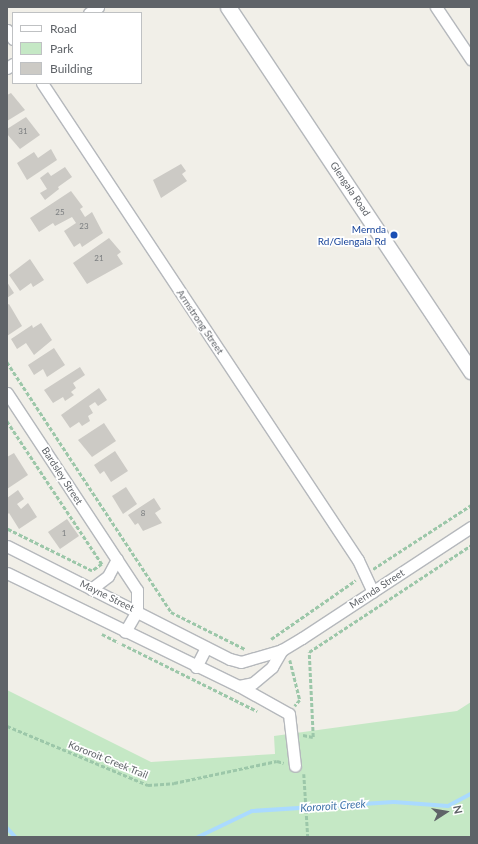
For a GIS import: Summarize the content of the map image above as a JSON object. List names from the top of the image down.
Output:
{
  "streets": {
    "street": [
      "Glengala Road",
      "Armstrong Street",
      "Bardsley Street",
      "Mernda Street",
      "Mayne Street"
    ],
    "path": ["Kororoit Creek Trail"]
  },
  "crossings": [
    ["Armstrong Street", "Mernda Street"],
    ["Bardsley Street", "Mayne Street"],
    ["Mernda Street", "Mayne Street"]
  ],
  "water": ["Kororoit Creek"],
  "places": ["Mernda Rd/Glengala Rd"],
  "house_numbers": [
    "31",
    "25",
    "23",
    "21",
    "8",
    "1"
  ],
  "legend": ["Road", "Park", "Building"],
  "north": "right"
}
